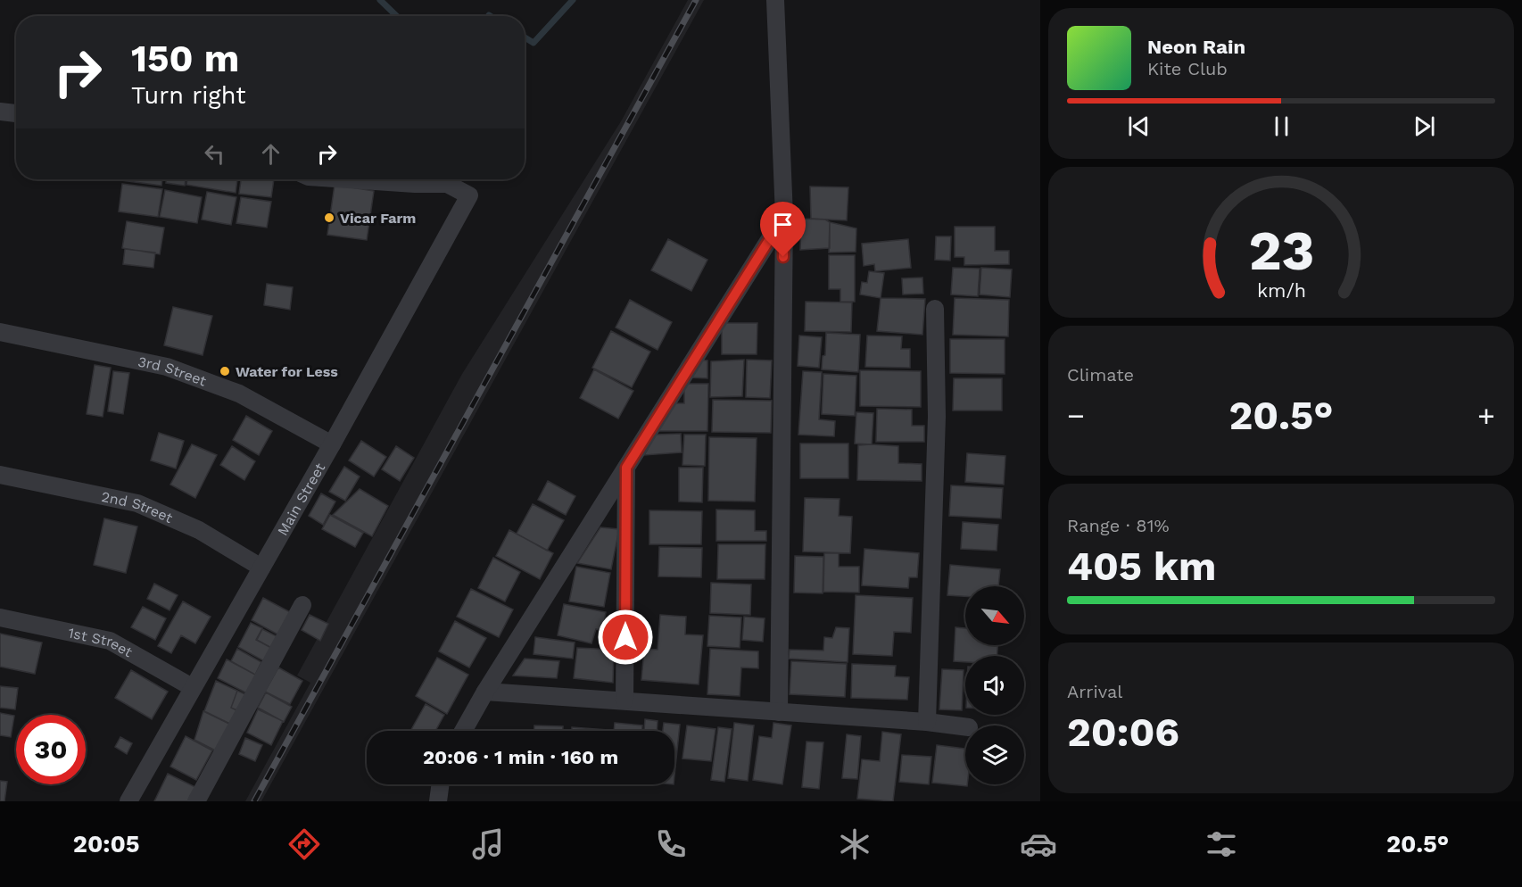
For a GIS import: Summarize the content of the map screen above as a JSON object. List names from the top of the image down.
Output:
{
  "streets": {
    "street": [
      "3rd Street",
      "Main Street",
      "2nd Street",
      "1st Street"
    ]
  },
  "crossings": [
    ["3rd Street", "Main Street"],
    ["Main Street", "2nd Street"],
    ["Main Street", "1st Street"]
  ],
  "places": ["Vicar Farm", "Water for Less"],
  "north": "bottom right",
  "page": {
    "turn": ["150 m", "Turn right"],
    "song": ["Neon Rain", "Kite Club"],
    "tile": [
      "Climate",
      ["Range · 81%", "405 km"],
      ["Arrival", "20:06"]
    ],
    "heat": ["−", "20.5°", "+"],
    "limit": "30",
    "trip": "20:06 · 1 min · 160 m",
    "tabs": ["20:05", "20.5°"],
    "gauge": ["23", "km/h"]
  }
}
